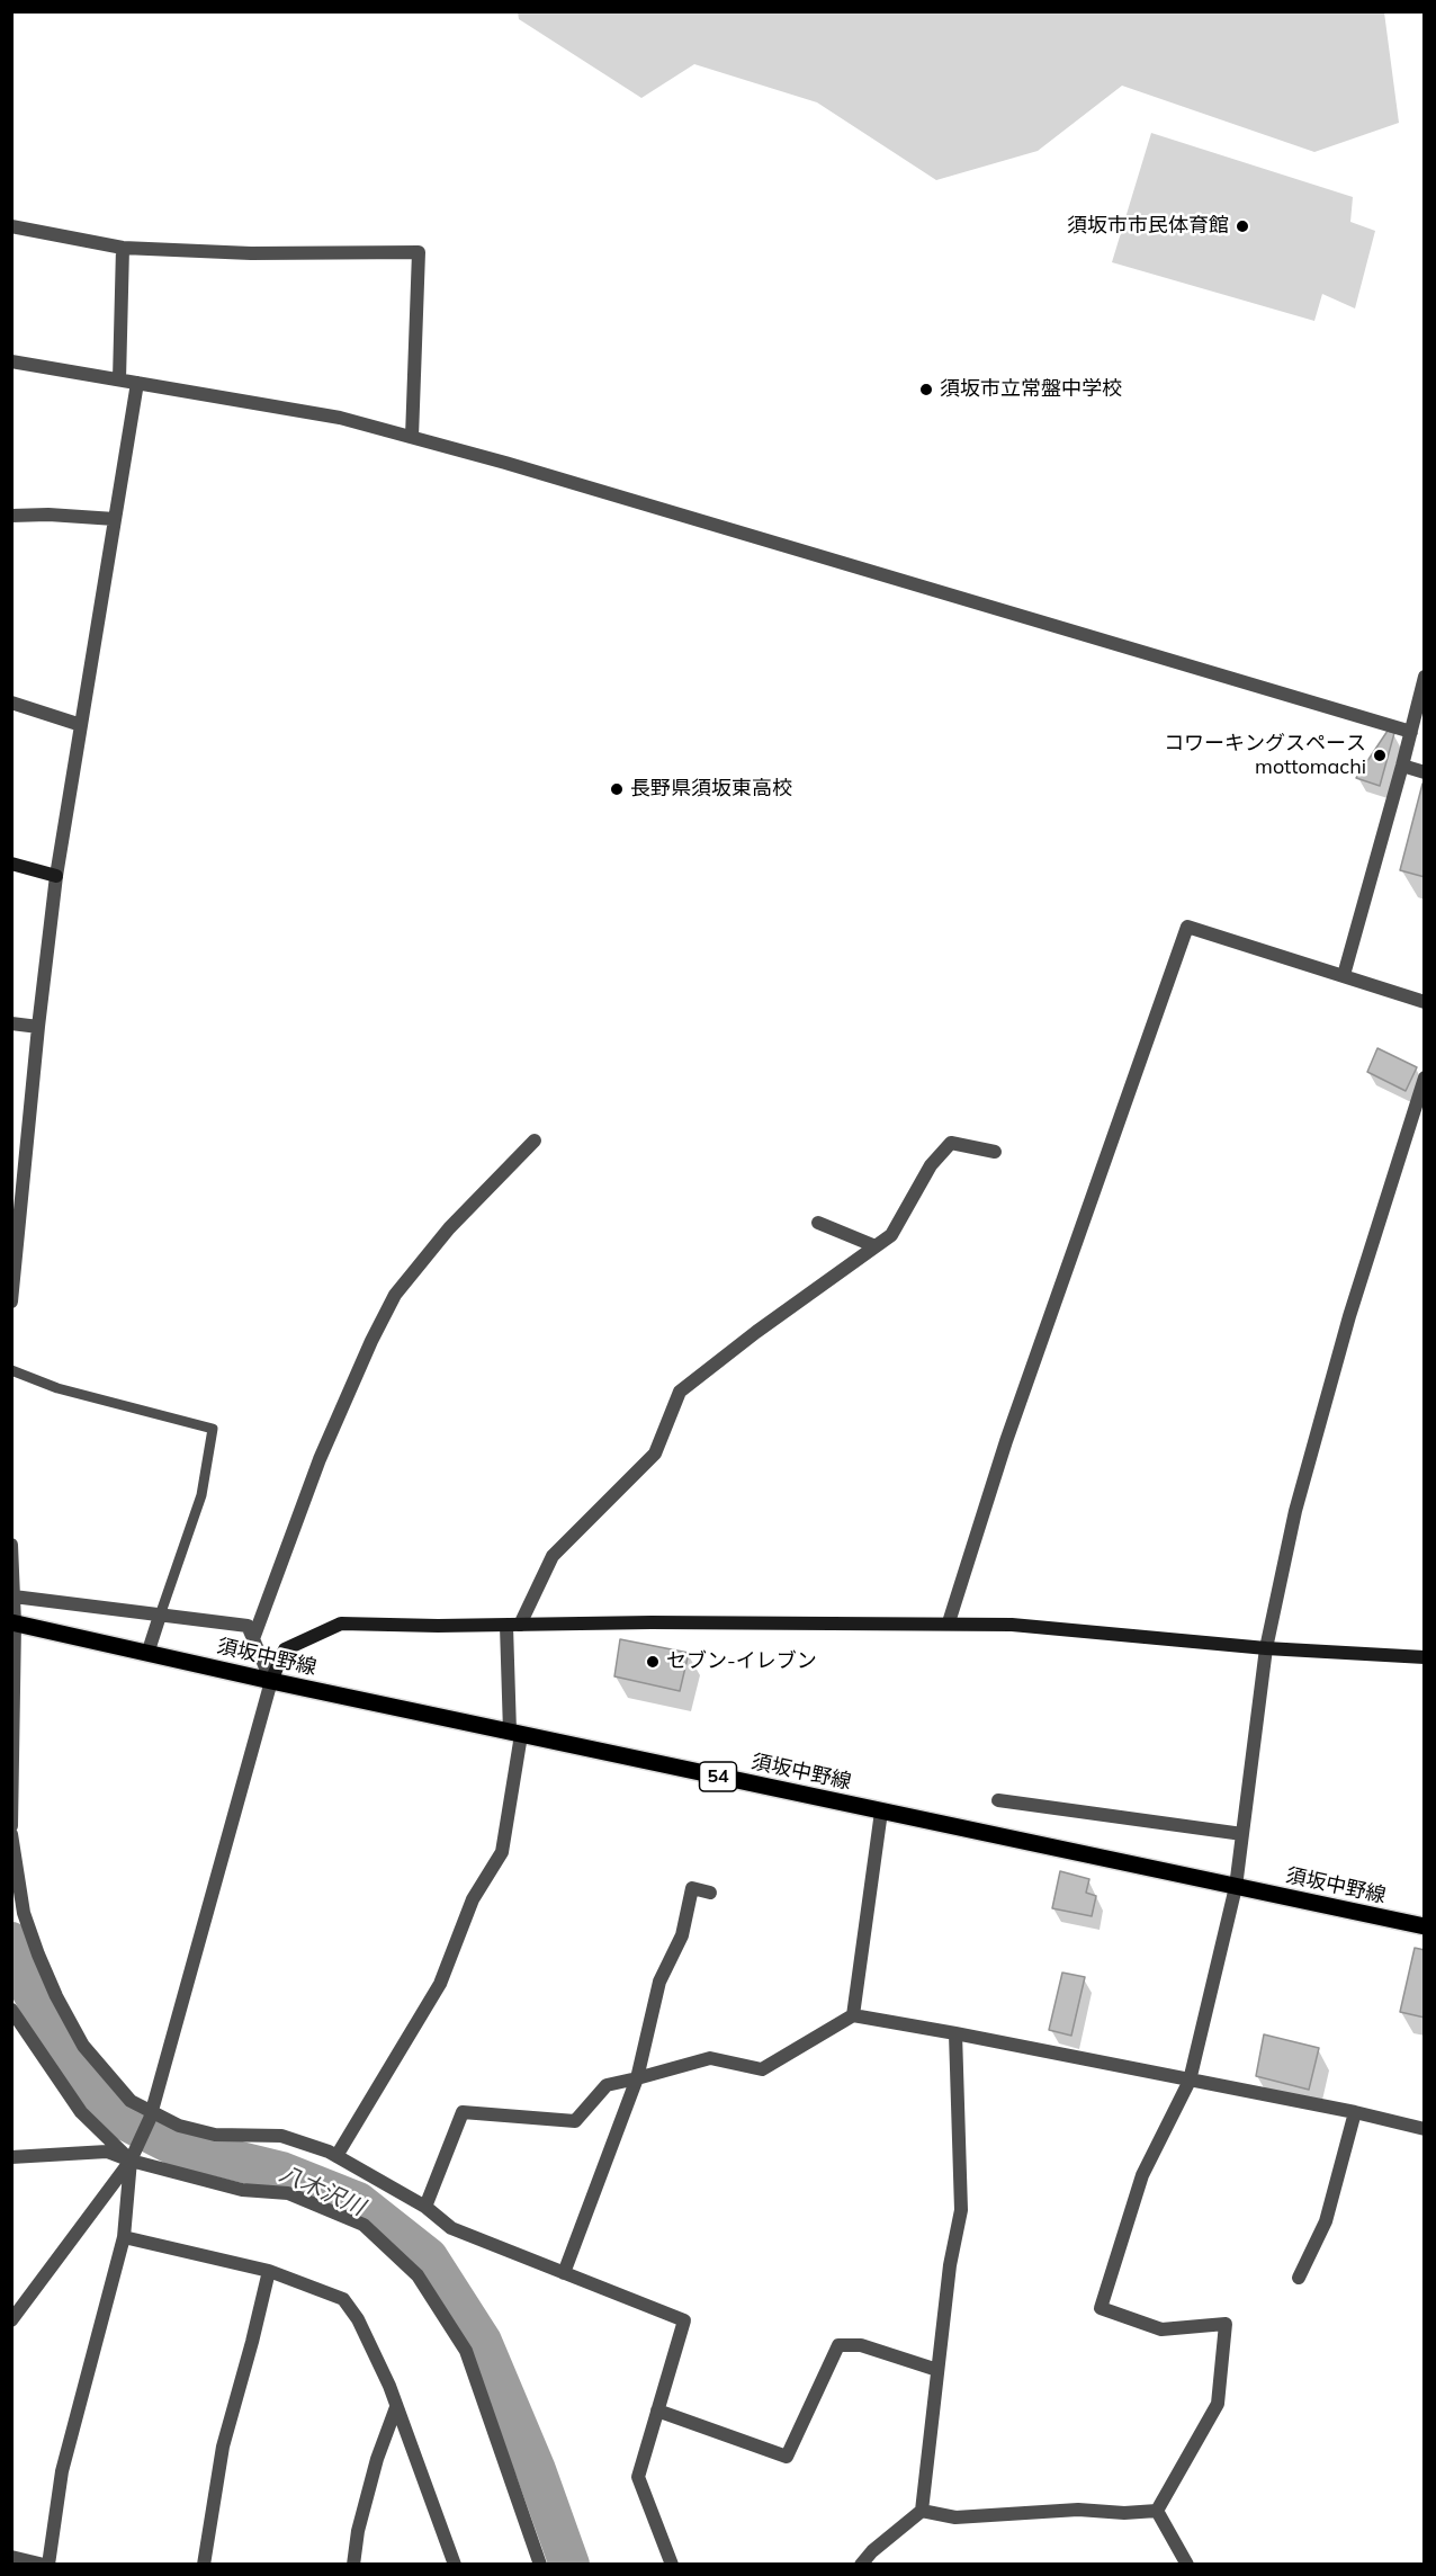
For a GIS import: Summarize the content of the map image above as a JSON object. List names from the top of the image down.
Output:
{
  "streets": {
    "main road": ["須坂中野線", "54"]
  },
  "water": ["八木沢川"],
  "places": [
    "須坂市市民体育館",
    "須坂市立常盤中学校",
    "コワーキングスペース mottomachi",
    "長野県須坂東高校",
    "セブン-イレブン"
  ]
}
